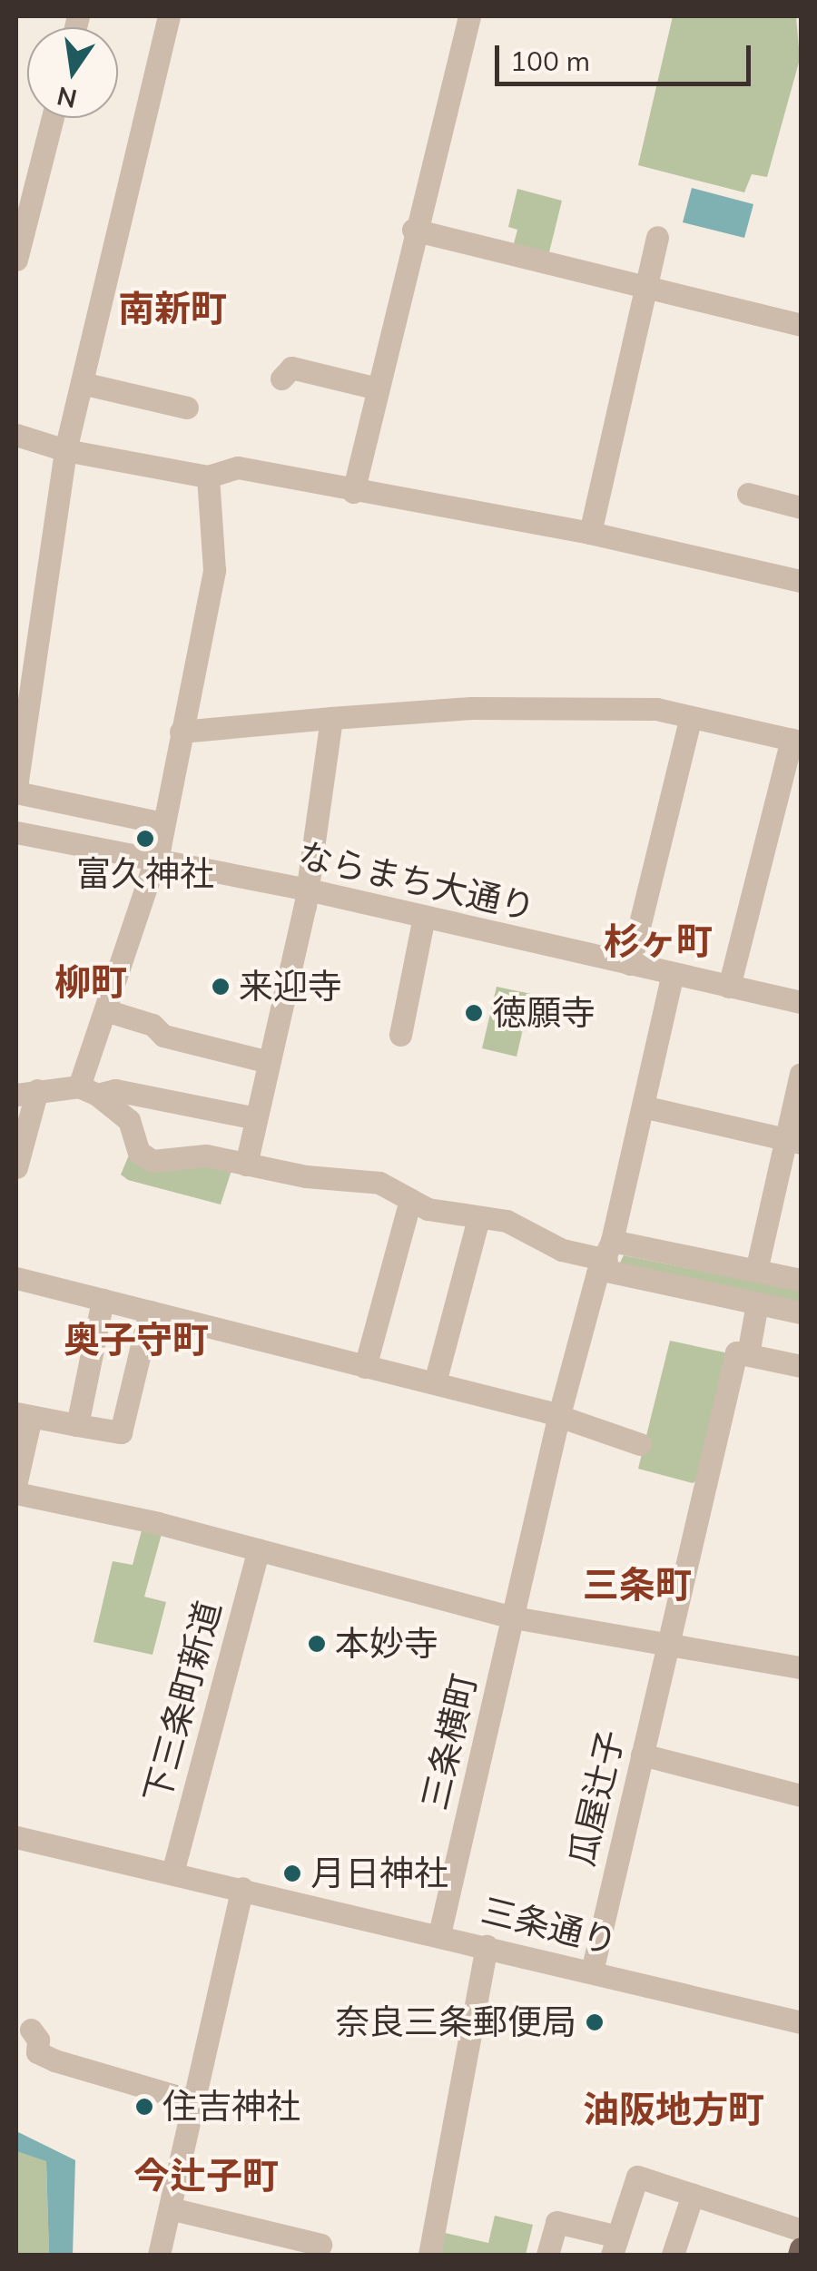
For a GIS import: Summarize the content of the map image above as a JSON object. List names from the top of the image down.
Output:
{
  "streets": {
    "street": [
      "ならまち大通り",
      "下三条町新道",
      "三条横町",
      "瓜屋辻子",
      "三条通り"
    ]
  },
  "crossings": [
    ["ならまち大通り", "三条横町"],
    ["下三条町新道", "三条通り"],
    ["三条横町", "三条通り"],
    ["瓜屋辻子", "三条通り"]
  ],
  "districts": [
    "南新町",
    "杉ヶ町",
    "柳町",
    "奥子守町",
    "三条町",
    "油阪地方町",
    "今辻子町"
  ],
  "places": [
    "富久神社",
    "来迎寺",
    "徳願寺",
    "本妙寺",
    "月日神社",
    "奈良三条郵便局",
    "住吉神社"
  ],
  "scale_bar": "100 m",
  "north": "bottom"
}
